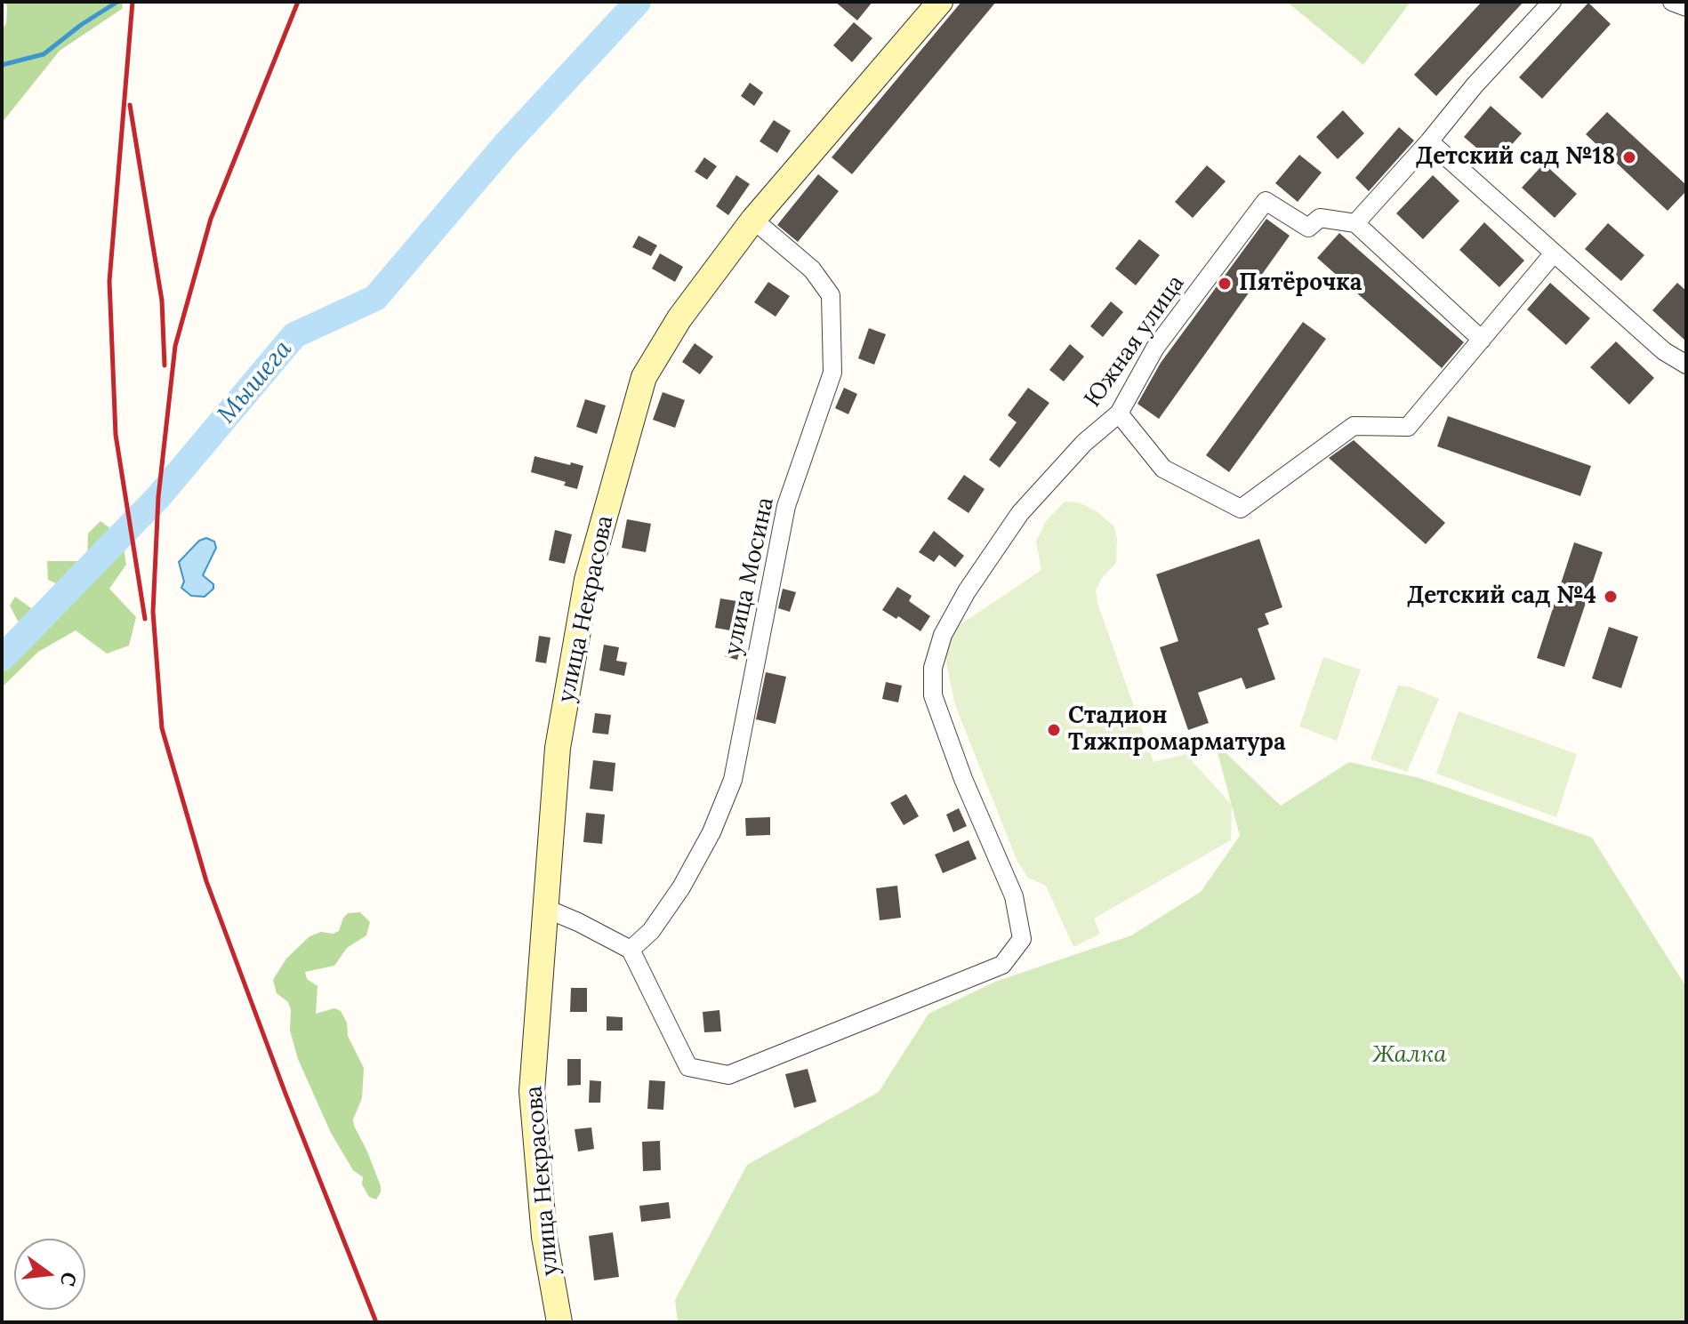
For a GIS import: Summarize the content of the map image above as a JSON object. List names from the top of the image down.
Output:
{
  "streets": {
    "main road": ["улица Некрасова"],
    "street": ["Южная улица", "улица Мосина"]
  },
  "crossings": [
    ["Южная улица", "улица Мосина"],
    ["улица Мосина", "улица Некрасова"]
  ],
  "water": ["Мышега"],
  "parks": ["Жалка"],
  "places": [
    "Детский сад №18",
    "Пятёрочка",
    "Детский сад №4",
    "Стадион Тяжпромарматура"
  ],
  "north": "right"
}
